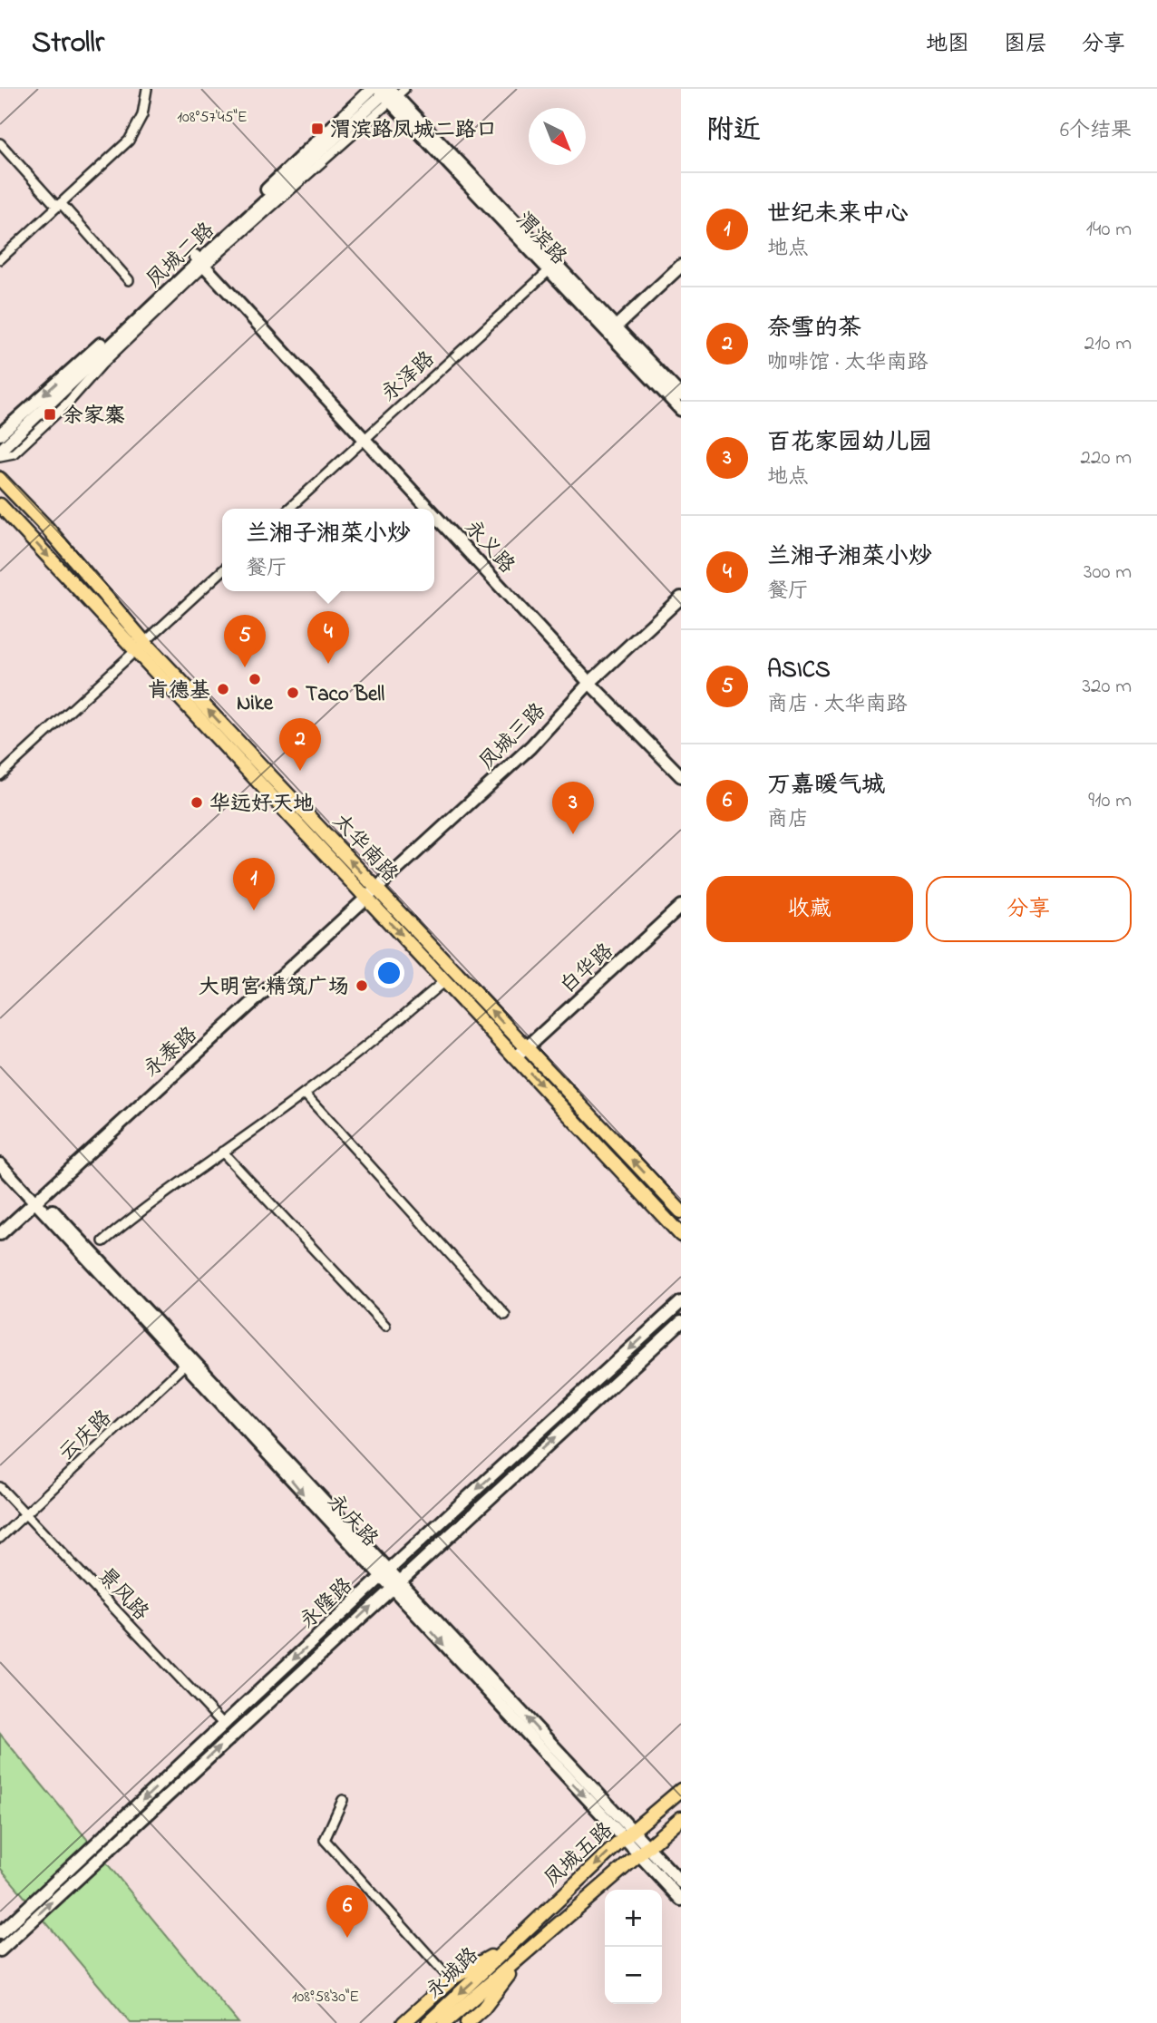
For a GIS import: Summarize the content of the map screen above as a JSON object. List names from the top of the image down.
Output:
{
  "streets": {
    "main road": ["太华南路", "凤城五路", "永城路"],
    "street": [
      "渭滨路",
      "凤城二路",
      "永泽路",
      "永义路",
      "凤城三路",
      "白华路",
      "永泰路",
      "云庆路",
      "永庆路",
      "景风路",
      "永隆路"
    ]
  },
  "crossings": [
    ["渭滨路", "凤城二路"],
    ["渭滨路", "永泽路"],
    ["凤城二路", "永义路"],
    ["永泽路", "永义路"],
    ["永义路", "凤城三路"],
    ["凤城三路", "太华南路"],
    ["凤城三路", "永泰路"],
    ["太华南路", "白华路"],
    ["太华南路", "永泰路"],
    ["永泰路", "永庆路"],
    ["云庆路", "永庆路"],
    ["云庆路", "景风路"],
    ["永庆路", "永隆路"],
    ["永庆路", "凤城五路"],
    ["景风路", "永隆路"],
    ["凤城五路", "永城路"]
  ],
  "places": {
    "transit": ["渭滨路凤城二路口", "余家寨"],
    "other": [
      "Nike",
      "肯德基",
      "Taco Bell",
      "华远好天地",
      "大明宫·精筑广场"
    ]
  },
  "north": "bottom right",
  "page": {
    "header": "Strollr",
    "nav": ["地图", "图层", "分享"],
    "heading": ["附近", "6个结果"],
    "list": [
      {
        "mark": "1",
        "name": "世纪未来中心",
        "note": "地点",
        "value": "140 m"
      },
      {
        "mark": "2",
        "name": "奈雪的茶",
        "note": "咖啡馆 · 太华南路",
        "value": "210 m"
      },
      {
        "mark": "3",
        "name": "百花家园幼儿园",
        "note": "地点",
        "value": "220 m"
      },
      {
        "mark": "4",
        "name": "兰湘子湘菜小炒",
        "note": "餐厅",
        "value": "300 m"
      },
      {
        "mark": "5",
        "name": "ASICS",
        "note": "商店 · 太华南路",
        "value": "320 m"
      },
      {
        "mark": "6",
        "name": "万嘉暖气城",
        "note": "商店",
        "value": "910 m"
      }
    ],
    "popup": ["兰湘子湘菜小炒", "餐厅"],
    "pins": [
      "4",
      "5",
      "2",
      "3",
      "1",
      "6"
    ],
    "buttons": ["收藏", "分享"],
    "map_buttons": ["+", "−"]
  },
  "coordinates": ["108°57'45\"E", "108°58'30\"E"]
}
